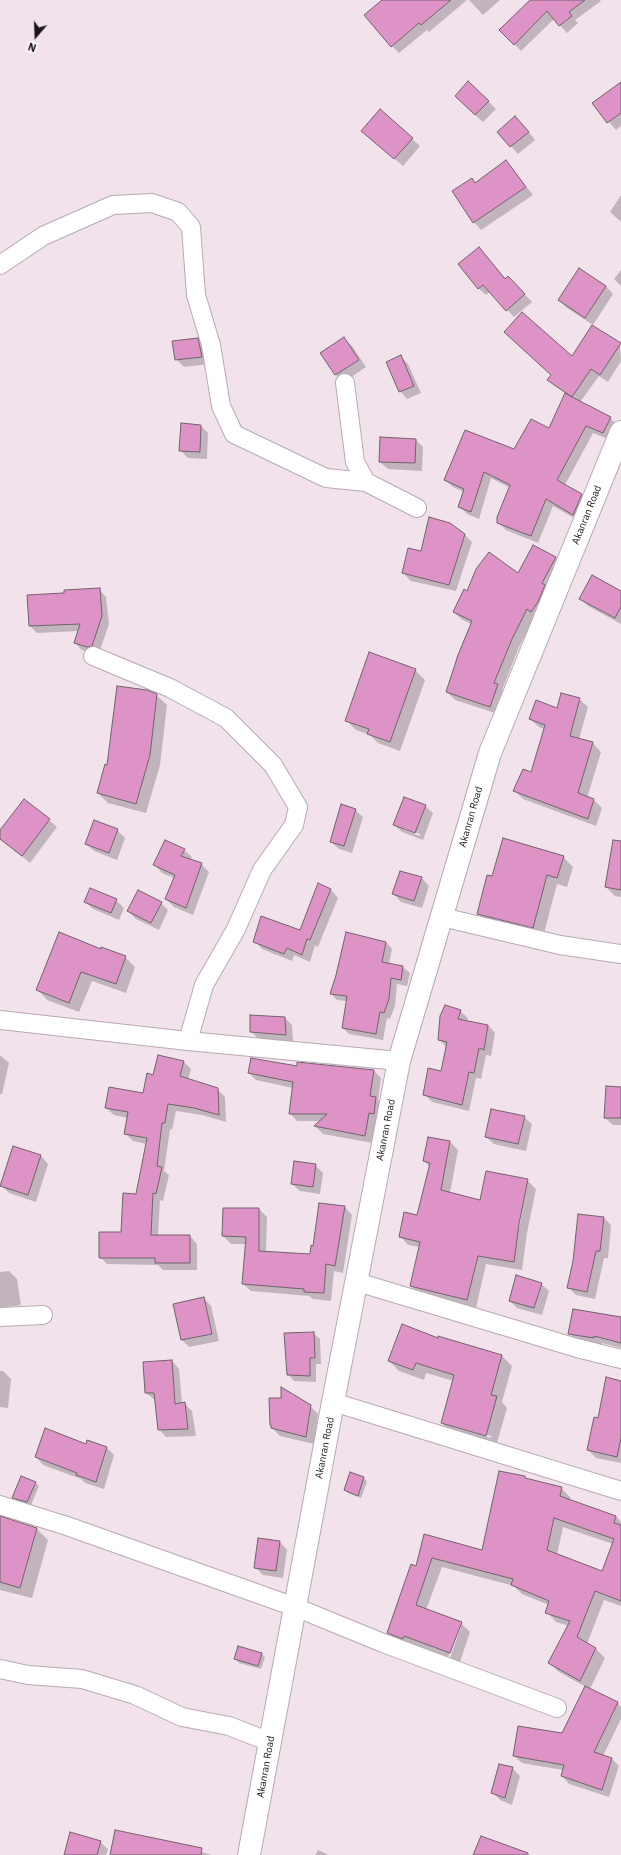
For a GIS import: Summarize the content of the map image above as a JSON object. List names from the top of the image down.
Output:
{
  "streets": {
    "main road": ["Akanran Road"]
  },
  "north": "bottom"
}
